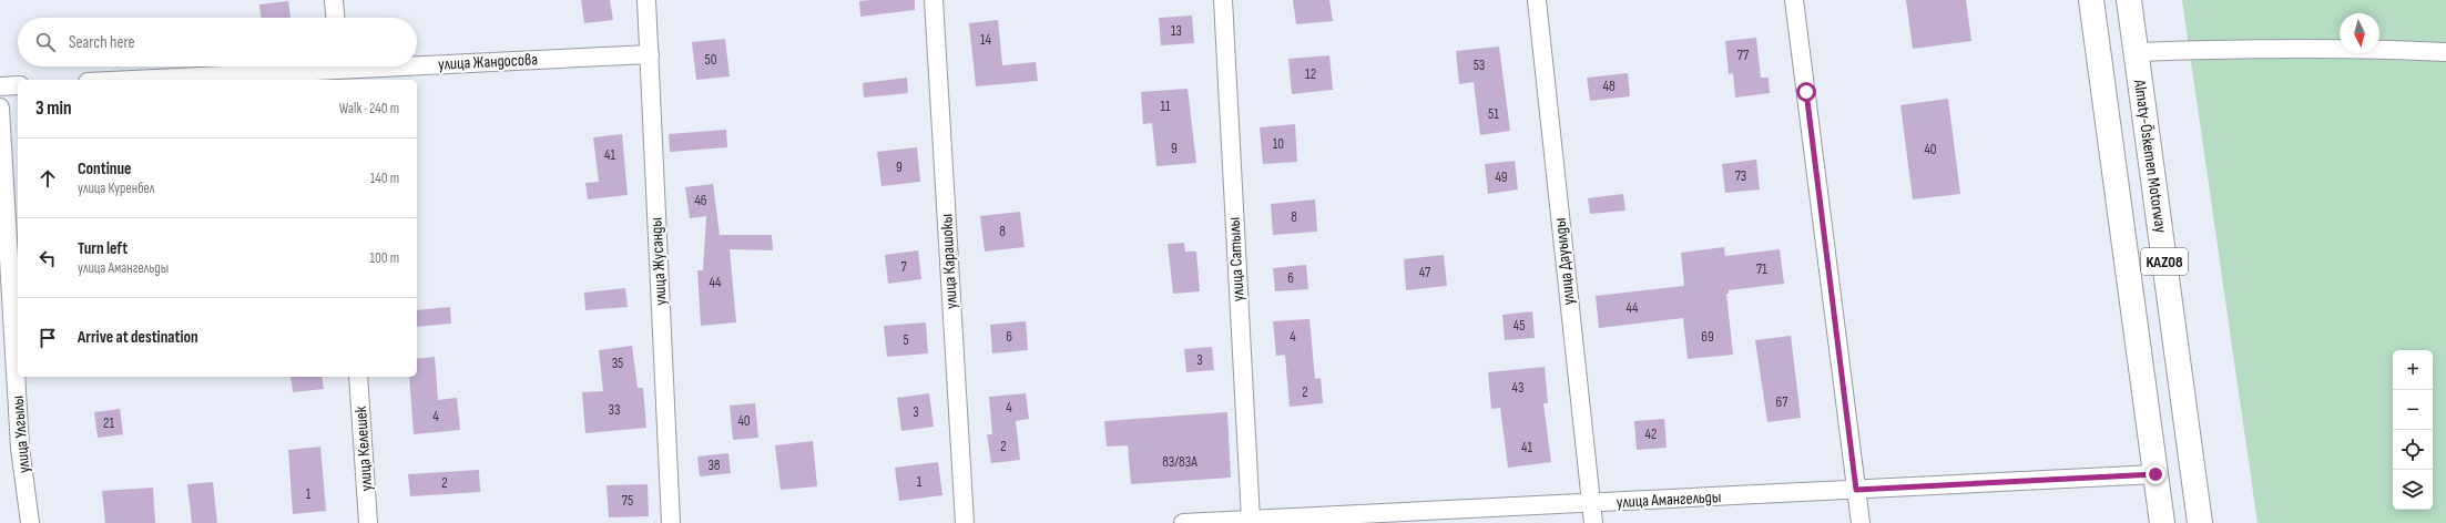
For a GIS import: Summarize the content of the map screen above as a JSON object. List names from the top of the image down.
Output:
{
  "streets": {
    "highway": ["Almaty-Öskemen Motorway", "KAZ08"],
    "street": [
      "улица Жандосова",
      "улица Сатылы",
      "улица Жусанды",
      "улица Карашокы",
      "улица Дауылды",
      "улица Улгылы",
      "улица Келешек",
      "улица Амангельды"
    ]
  },
  "crossings": [
    ["улица Жандосова", "улица Жусанды"],
    ["улица Сатылы", "улица Амангельды"],
    ["улица Дауылды", "улица Амангельды"],
    ["KAZ08", "улица Амангельды"]
  ],
  "house_numbers": [
    "13",
    "14",
    "77",
    "50",
    "53",
    "12",
    "48",
    "11",
    "51",
    "10",
    "9",
    "40",
    "41",
    "9",
    "73",
    "49",
    "46",
    "8",
    "8",
    "7",
    "71",
    "47",
    "6",
    "44",
    "44",
    "45",
    "6",
    "4",
    "69",
    "5",
    "3",
    "35",
    "43",
    "2",
    "67",
    "4",
    "33",
    "3",
    "4",
    "40",
    "21",
    "42",
    "2",
    "41",
    "83/83A",
    "38",
    "1",
    "2",
    "1",
    "75"
  ],
  "north": "bottom",
  "page": {
    "search": "Search here",
    "heading": ["3 min", "Walk · 240 m"],
    "list": [
      ["Continue", "улица Куренбел", "140 m"],
      ["Turn left", "улица Амангельды", "100 m"],
      "Arrive at destination"
    ],
    "map_buttons": ["+", "−"]
  }
}
